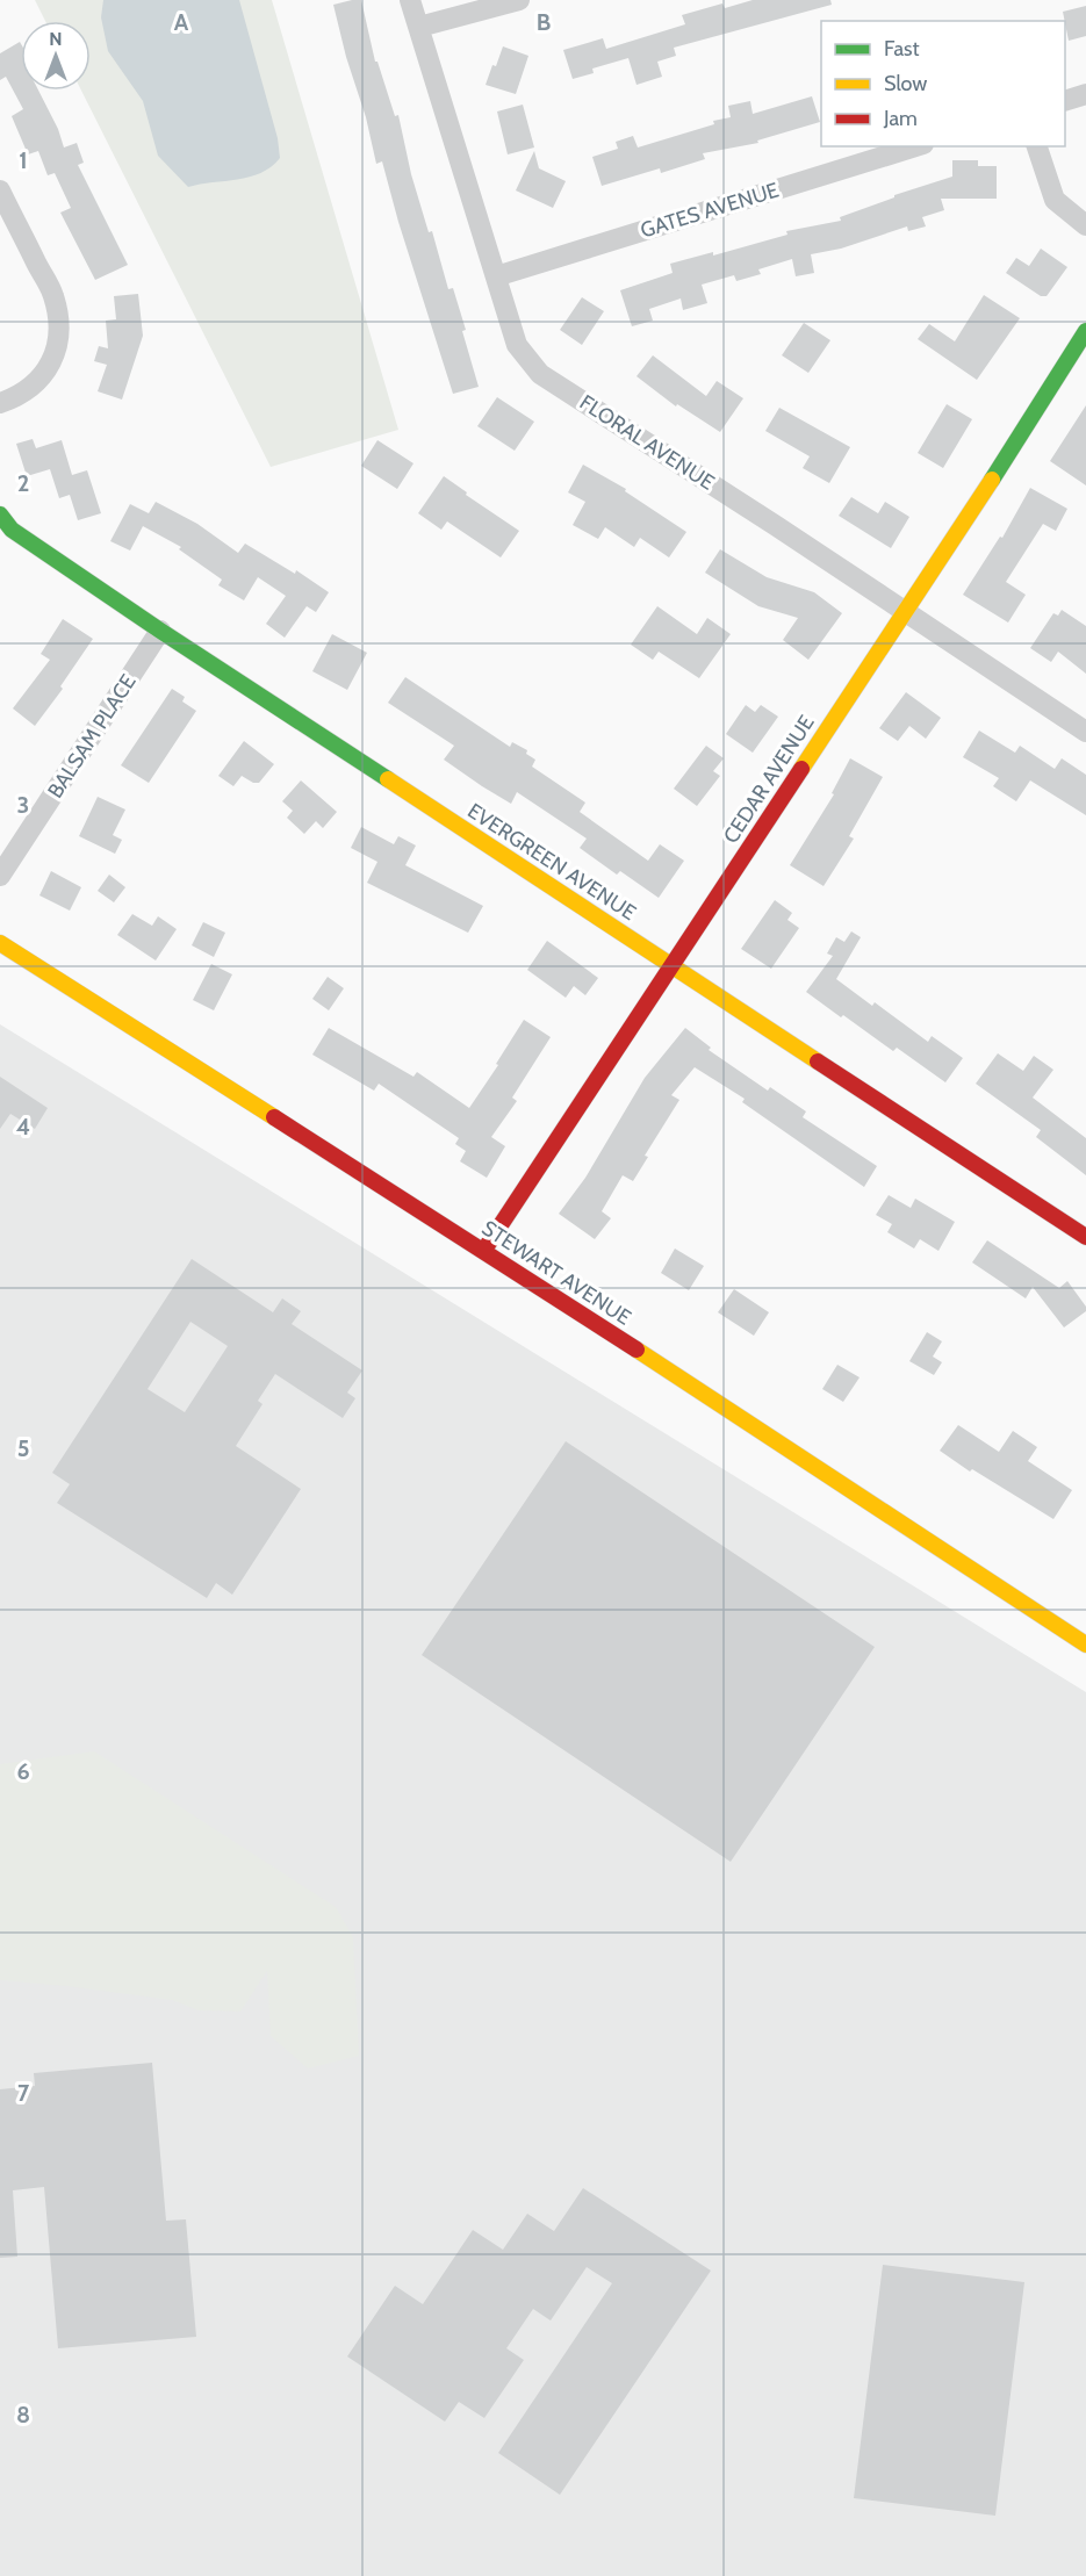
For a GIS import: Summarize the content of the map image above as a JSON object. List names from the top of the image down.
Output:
{
  "streets": {
    "street": [
      "GATES AVENUE",
      "FLORAL AVENUE",
      "BALSAM PLACE",
      "CEDAR AVENUE",
      "EVERGREEN AVENUE",
      "STEWART AVENUE"
    ]
  },
  "crossings": [
    ["GATES AVENUE", "FLORAL AVENUE"],
    ["FLORAL AVENUE", "CEDAR AVENUE"],
    ["BALSAM PLACE", "EVERGREEN AVENUE"],
    ["CEDAR AVENUE", "EVERGREEN AVENUE"],
    ["CEDAR AVENUE", "STEWART AVENUE"]
  ],
  "legend": ["Fast", "Slow", "Jam"],
  "north": "top",
  "grid": {
    "columns": ["A", "B"],
    "rows": [
      "1",
      "2",
      "3",
      "4",
      "5",
      "6",
      "7",
      "8"
    ]
  }
}
